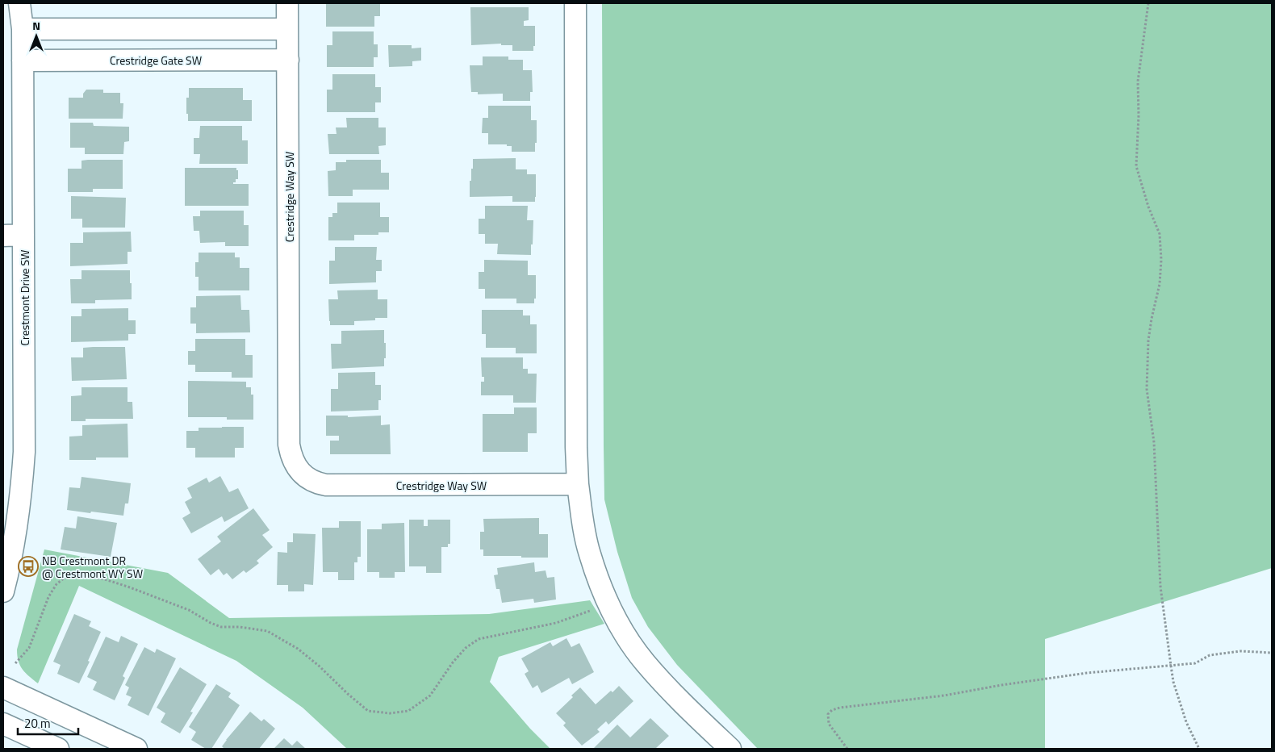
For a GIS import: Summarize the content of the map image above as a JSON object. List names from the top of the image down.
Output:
{
  "streets": {
    "street": ["Crestridge Gate SW", "Crestridge Way SW", "Crestmont Drive SW"]
  },
  "crossings": [
    ["Crestridge Gate SW", "Crestridge Way SW"],
    ["Crestridge Gate SW", "Crestmont Drive SW"]
  ],
  "places": {
    "bus stop": ["NB Crestmont DR @ Crestmont WY SW"]
  },
  "scale_bar": "20 m",
  "north": "top"
}
